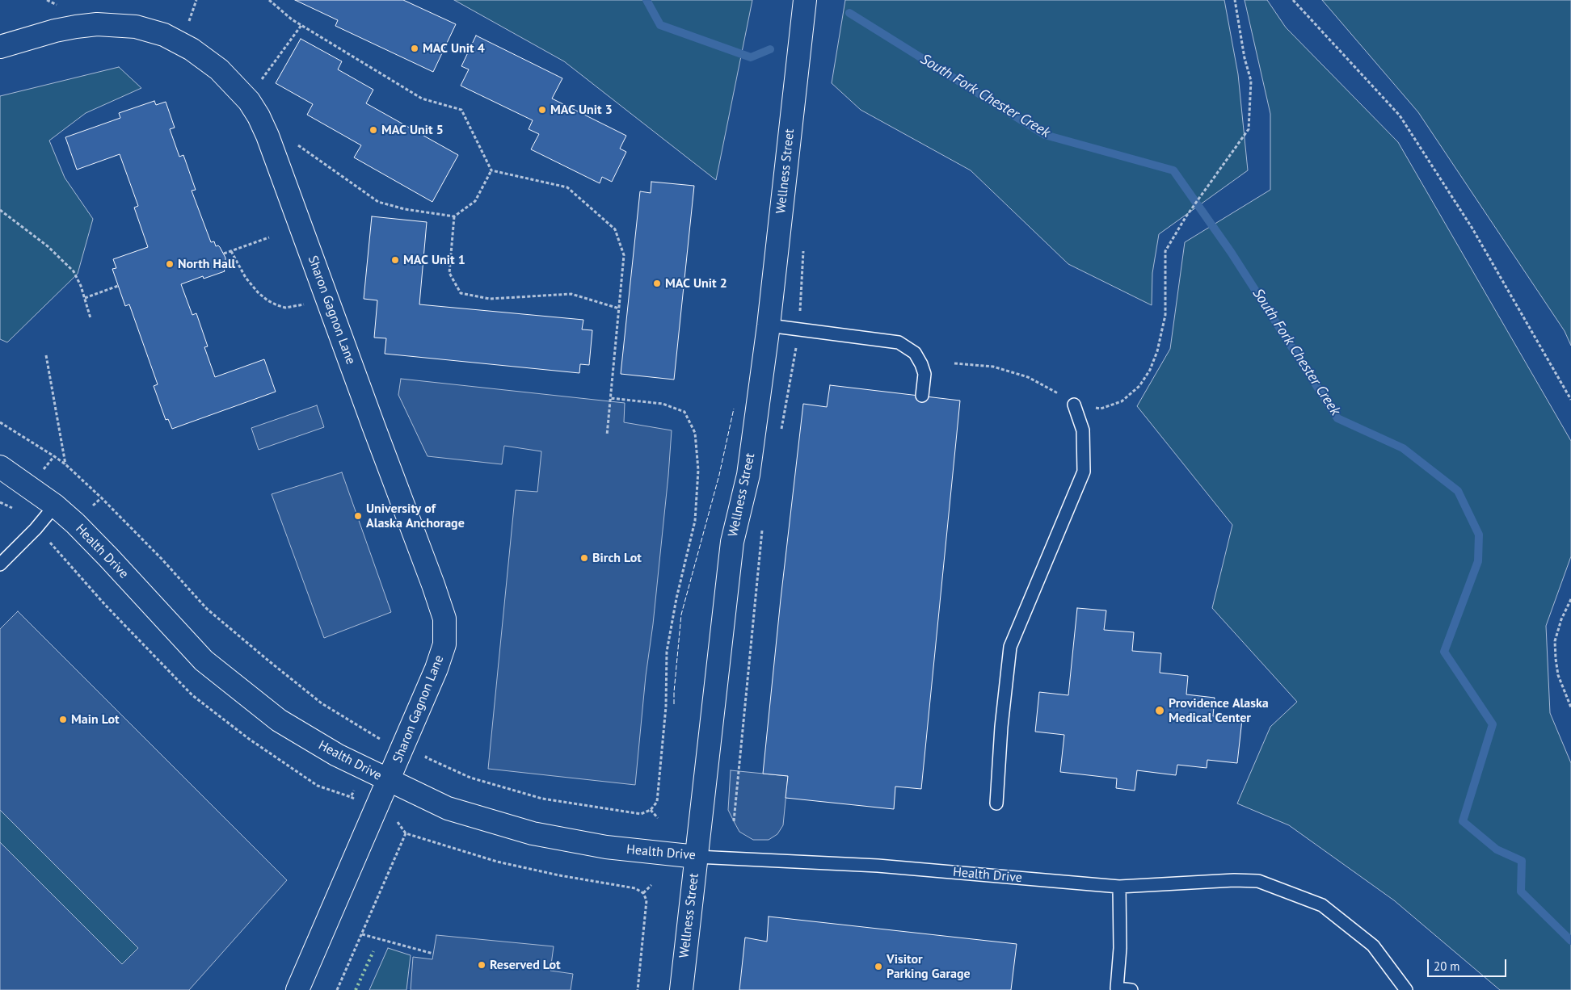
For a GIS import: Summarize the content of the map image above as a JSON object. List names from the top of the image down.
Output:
{
  "streets": {
    "street": ["Wellness Street", "Sharon Gagnon Lane", "Health Drive"]
  },
  "crossings": [
    ["Wellness Street", "Health Drive"],
    ["Sharon Gagnon Lane", "Health Drive"]
  ],
  "water": ["South Fork Chester Creek"],
  "places": [
    "MAC Unit 4",
    "MAC Unit 3",
    "MAC Unit 5",
    "MAC Unit 1",
    "North Hall",
    "MAC Unit 2",
    "University of Alaska Anchorage",
    "Birch Lot",
    "Providence Alaska Medical Center",
    "Main Lot",
    "Reserved Lot",
    "Visitor Parking Garage"
  ],
  "scale_bar": "20 m"
}
